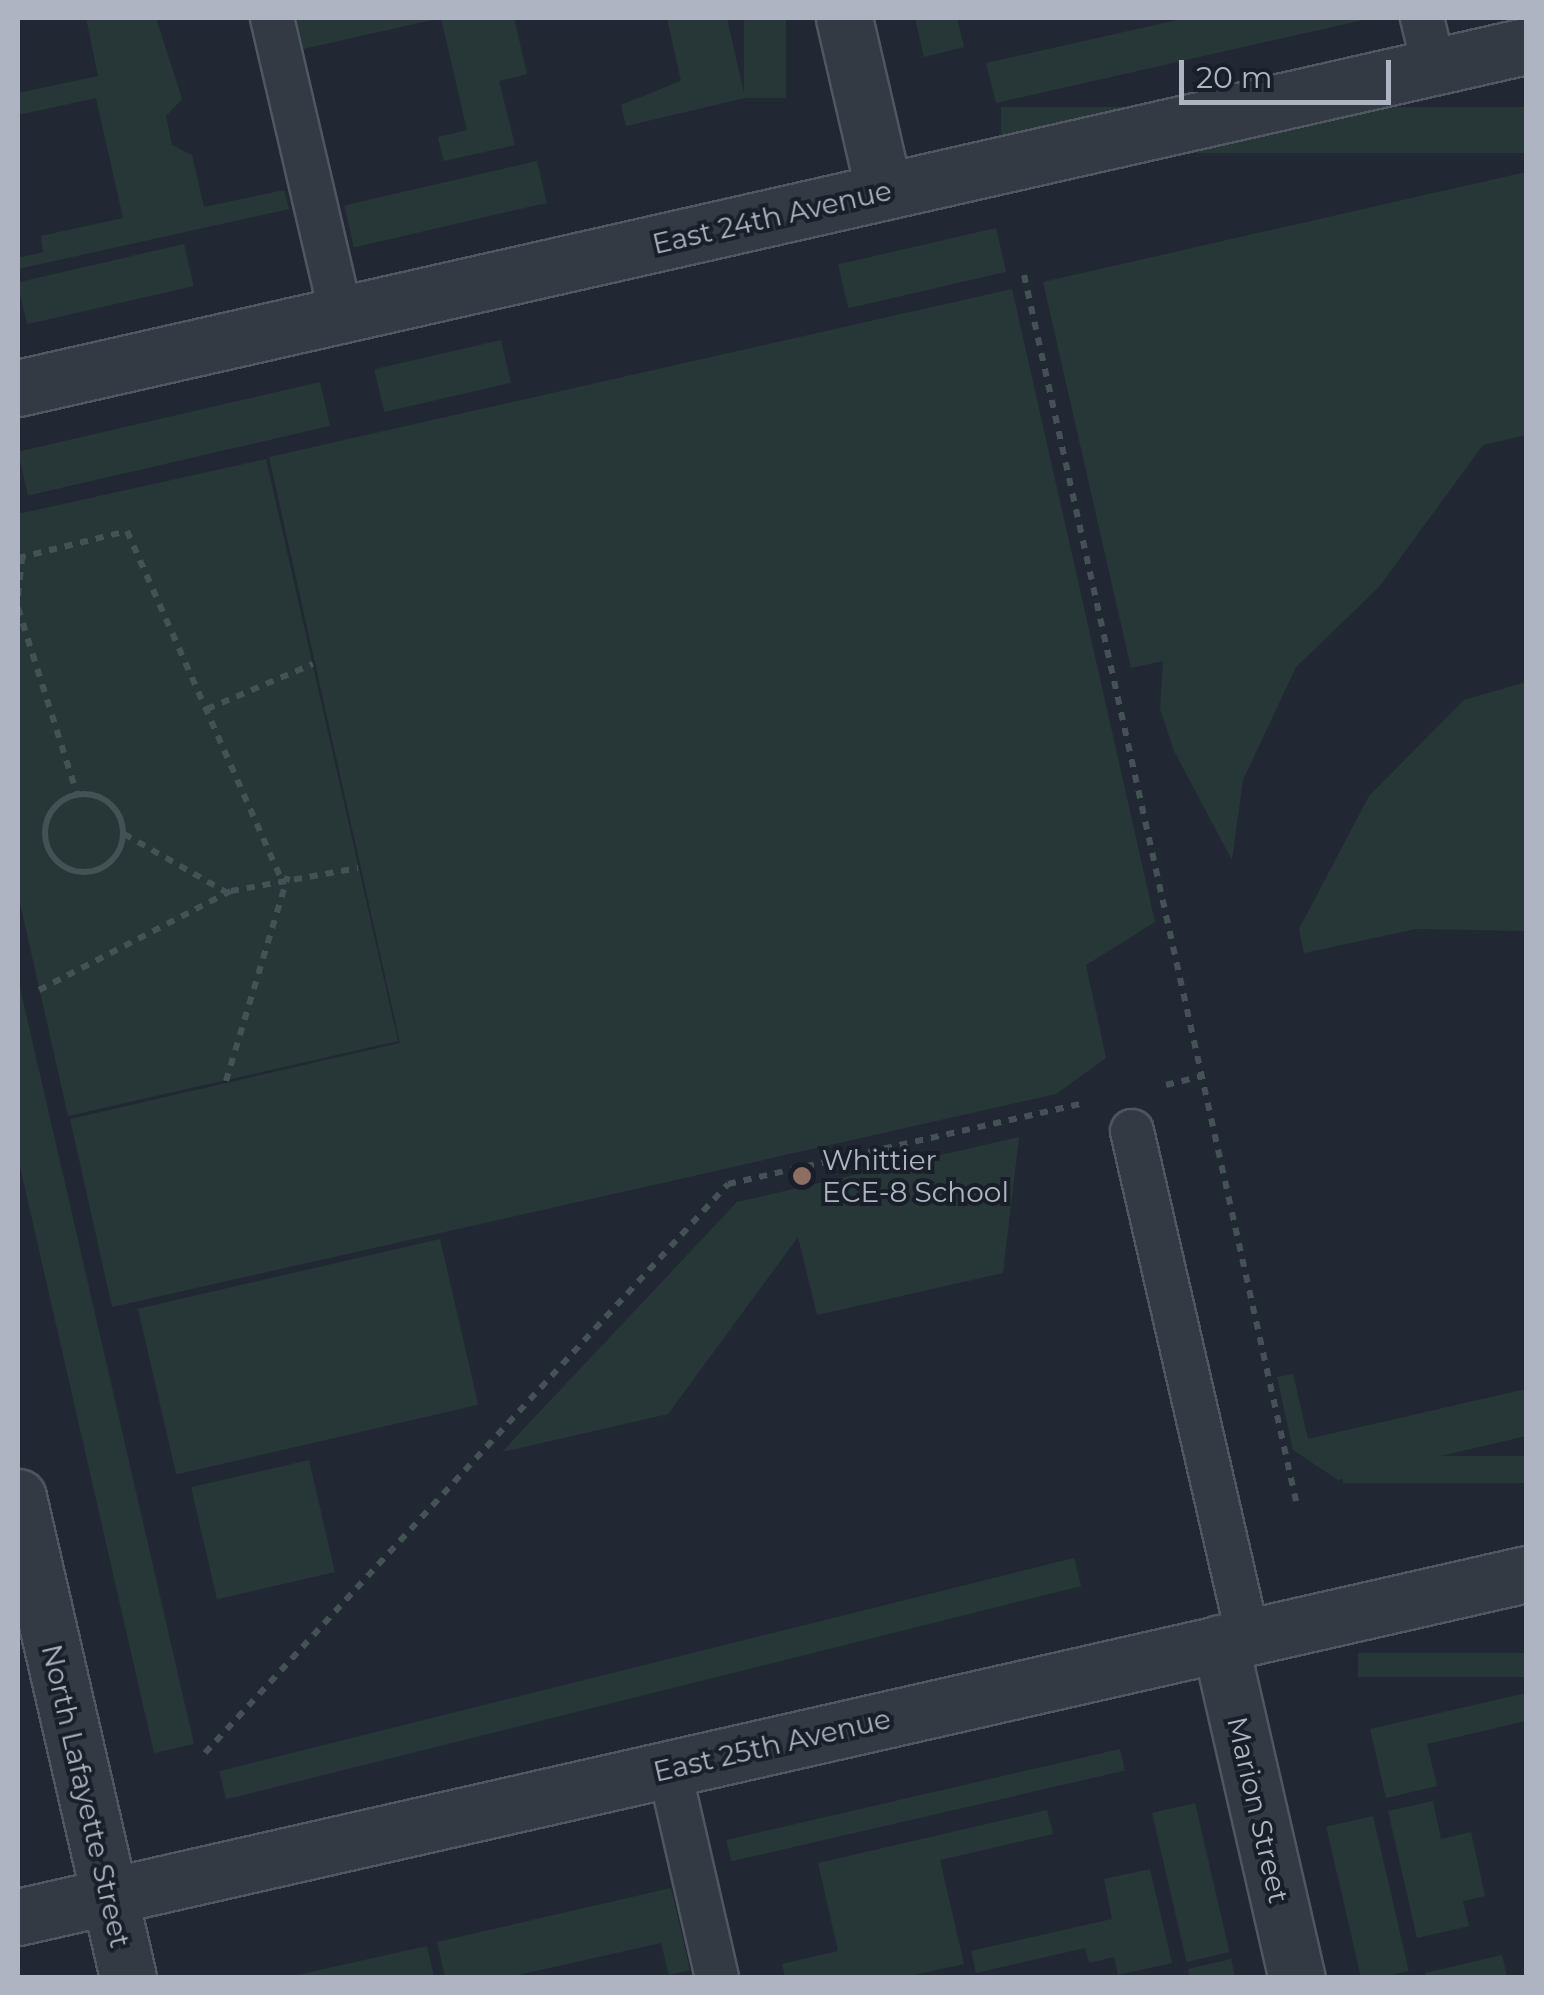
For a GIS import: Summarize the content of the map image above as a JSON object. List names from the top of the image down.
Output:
{
  "streets": {
    "street": [
      "East 24th Avenue",
      "East 25th Avenue",
      "North Lafayette Street",
      "Marion Street"
    ]
  },
  "crossings": [
    ["East 25th Avenue", "North Lafayette Street"],
    ["East 25th Avenue", "Marion Street"]
  ],
  "places": ["Whittier ECE-8 School"],
  "scale_bar": "20 m"
}
